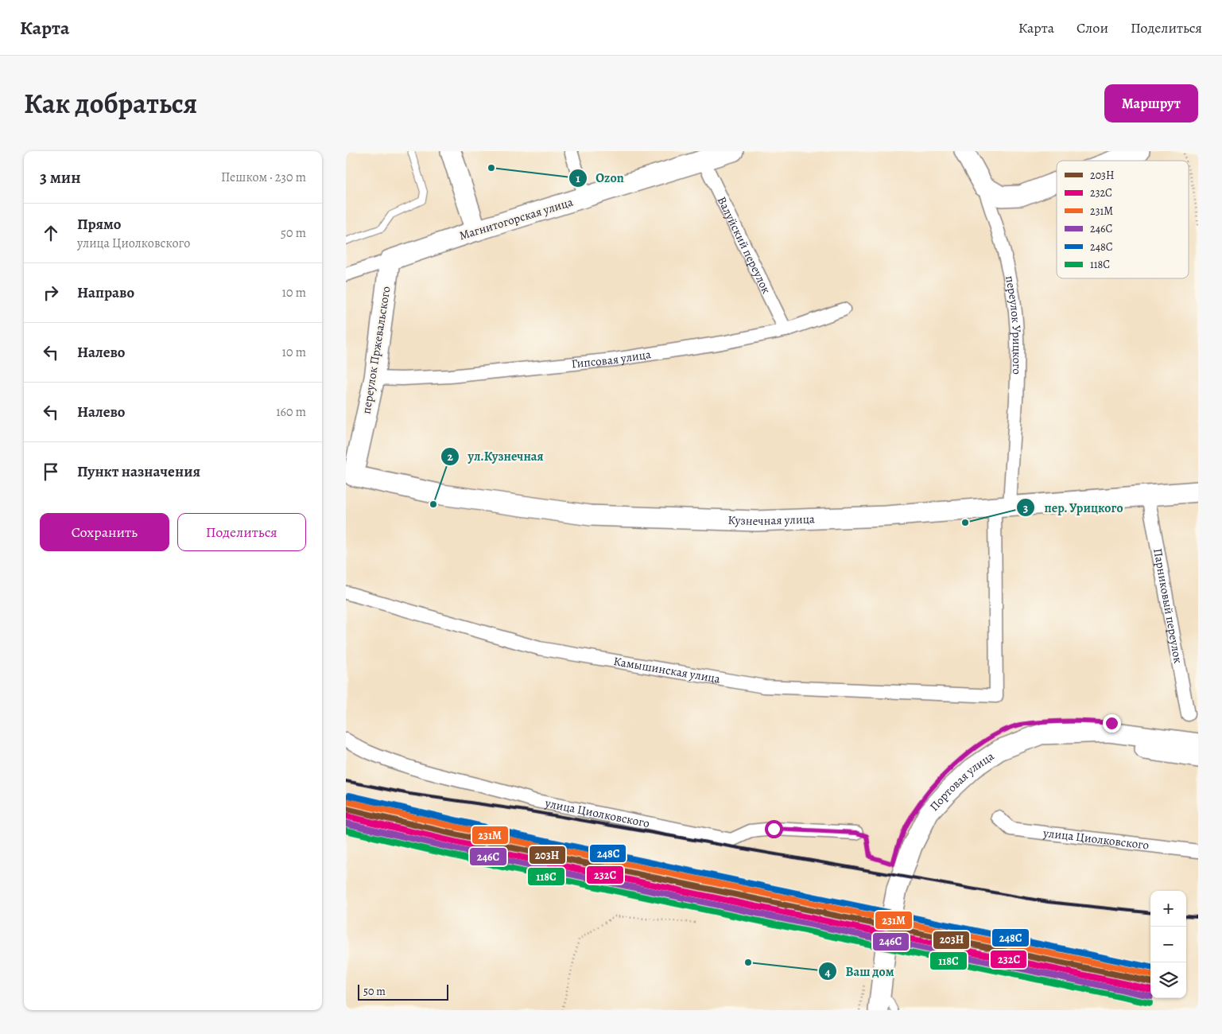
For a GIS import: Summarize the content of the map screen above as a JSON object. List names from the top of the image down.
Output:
{
  "streets": {
    "main road": [
      "Магнитогорская улица",
      "переулок Урицкого",
      "переулок Пржевальского",
      "Кузнечная улица",
      "Портовая улица"
    ],
    "street": [
      "Валуйский переулок",
      "Гипсовая улица",
      "Парниковый переулок",
      "Камышинская улица",
      "улица Циолковского"
    ]
  },
  "crossings": [
    ["Магнитогорская улица", "Валуйский переулок"],
    ["Магнитогорская улица", "переулок Пржевальского"],
    ["Валуйский переулок", "Гипсовая улица"],
    ["переулок Урицкого", "Кузнечная улица"],
    ["переулок Урицкого", "Камышинская улица"],
    ["переулок Пржевальского", "Гипсовая улица"],
    ["переулок Пржевальского", "Кузнечная улица"],
    ["Кузнечная улица", "Парниковый переулок"]
  ],
  "places": [
    "Ozon",
    "ул.Кузнечная",
    "пер. Урицкого",
    "Ваш дом"
  ],
  "lines": [
    "transit line 248С",
    "transit line 231М",
    "transit line 203Н",
    "transit line 232C",
    "transit line 246С",
    "transit line 118С"
  ],
  "legend": [
    "203Н",
    "232C",
    "231М",
    "246С",
    "248С",
    "118С"
  ],
  "scale_bar": "50 m",
  "page": {
    "header": "Карта",
    "nav": ["Карта", "Слои", "Поделиться"],
    "title": "Как добраться",
    "buttons": [
      "Маршрут",
      ["Сохранить", "Поделиться"]
    ],
    "heading": ["3 мин", "Пешком · 230 m"],
    "list": [
      ["Прямо", "улица Циолковского", "50 m"],
      ["Направо", "10 m"],
      ["Налево", "10 m"],
      ["Налево", "160 m"],
      "Пункт назначения"
    ],
    "map_buttons": ["+", "−"],
    "scale": "50 m"
  }
}
